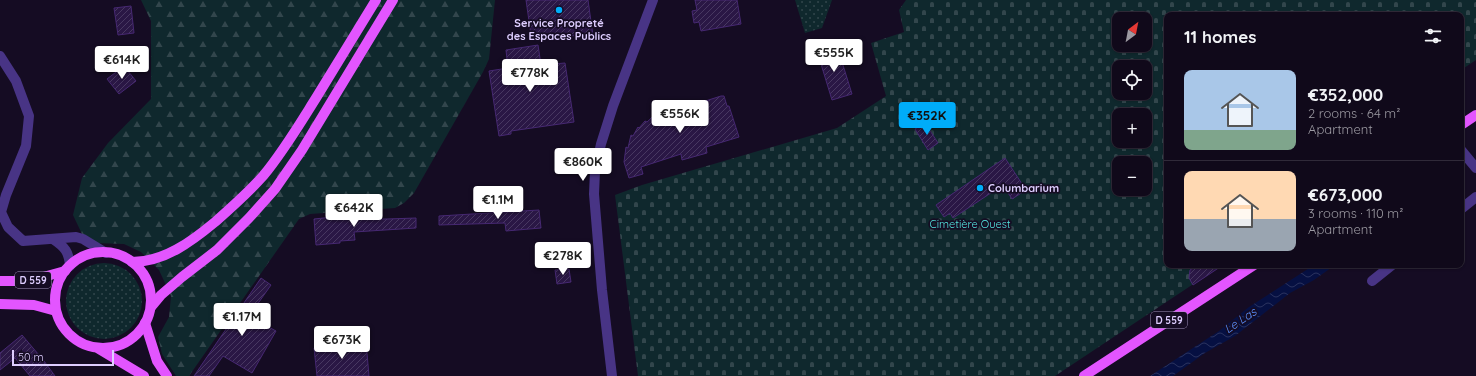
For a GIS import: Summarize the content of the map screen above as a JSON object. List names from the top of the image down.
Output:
{
  "streets": {
    "main road": ["D 559"]
  },
  "water": ["Le Las"],
  "parks": ["Cimetière Ouest"],
  "places": ["Service Propreté des Espaces Publics", "Columbarium"],
  "scale_bar": "50 m",
  "north": "top right",
  "page": {
    "map_buttons": ["+", "−"],
    "heading": "11 homes",
    "price": [
      "€555K",
      "€614K",
      "€778K",
      "€556K",
      "€352K",
      "€860K",
      "€1.1M",
      "€642K",
      "€278K",
      "€1.17M",
      "€673K"
    ],
    "list": [
      {
        "name": "€352,000",
        "note": "2 rooms · 64 m² · Apartment"
      },
      {
        "name": "€673,000",
        "note": "3 rooms · 110 m² · Apartment"
      }
    ],
    "scale": "50 m"
  }
}
